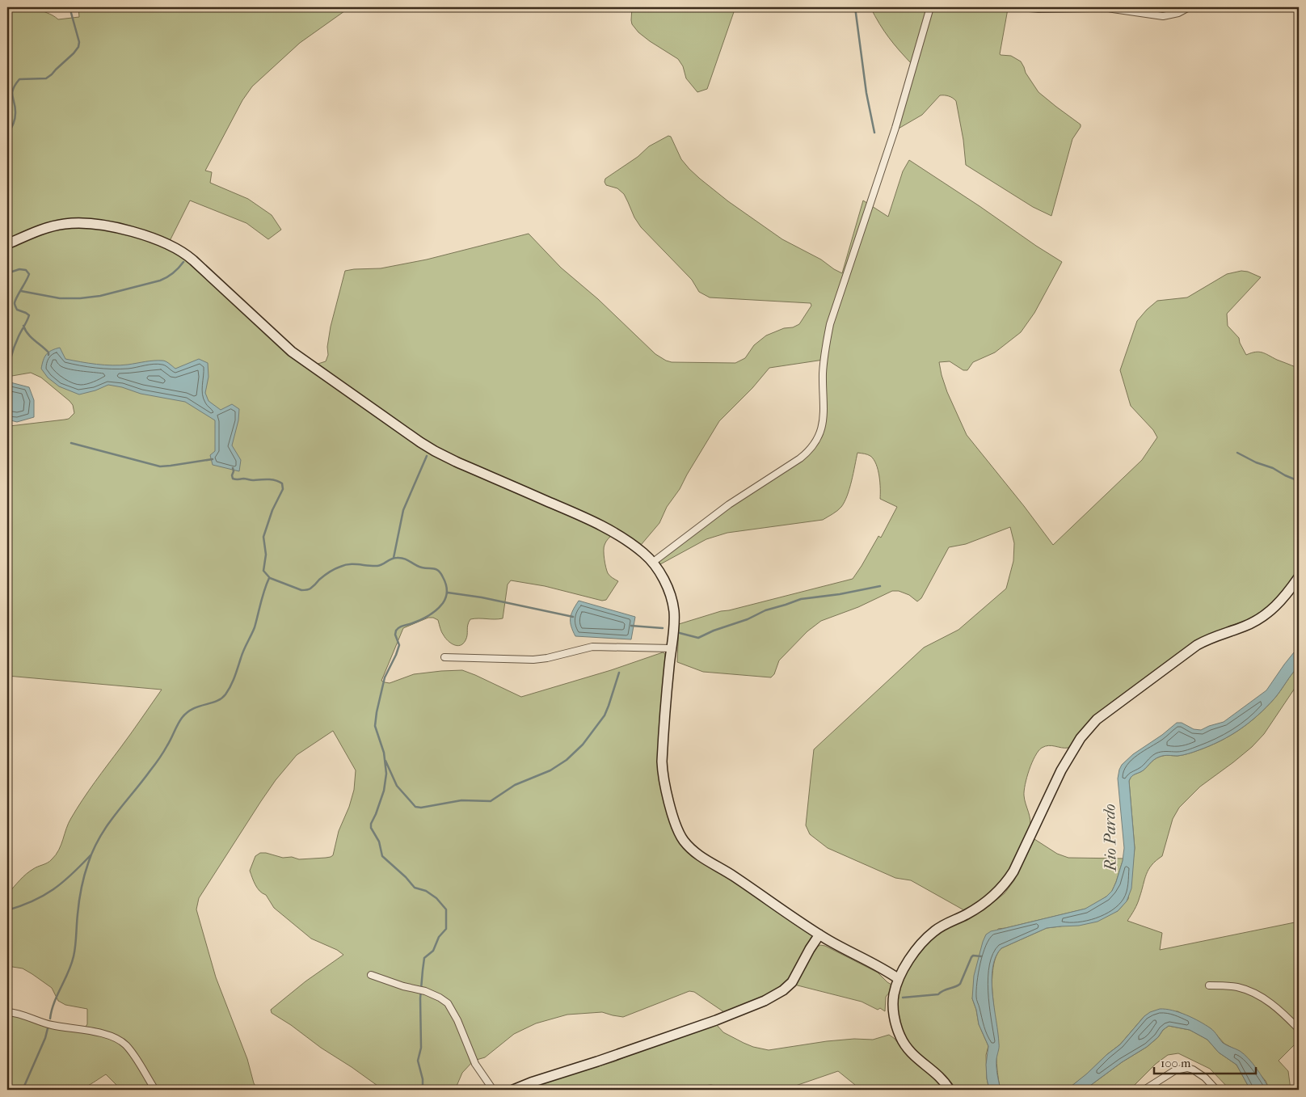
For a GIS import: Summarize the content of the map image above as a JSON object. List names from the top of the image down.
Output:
{
  "water": ["Rio Pardo"],
  "scale_bar": "100 m"
}
